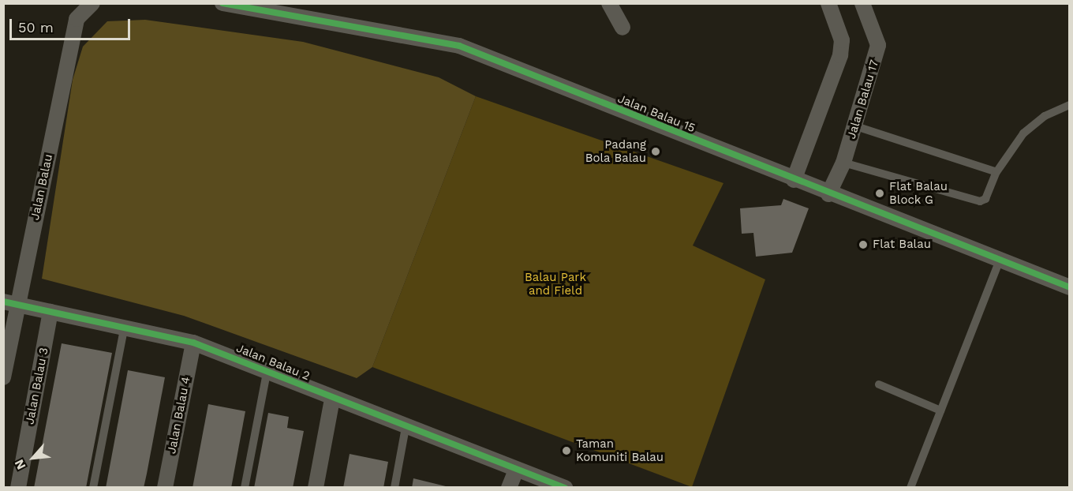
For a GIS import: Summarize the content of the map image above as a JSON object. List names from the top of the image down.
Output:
{
  "streets": {
    "street": [
      "Jalan Balau 17",
      "Jalan Balau 15",
      "Jalan Balau",
      "Jalan Balau 2",
      "Jalan Balau 3",
      "Jalan Balau 4"
    ]
  },
  "crossings": [
    ["Jalan Balau 17", "Jalan Balau 15"],
    ["Jalan Balau", "Jalan Balau 2"],
    ["Jalan Balau 2", "Jalan Balau 3"],
    ["Jalan Balau 2", "Jalan Balau 4"]
  ],
  "parks": ["Balau Park and Field"],
  "places": [
    "Padang Bola Balau",
    "Flat Balau Block G",
    "Flat Balau",
    "Taman Komuniti Balau"
  ],
  "scale_bar": "50 m",
  "north": "bottom left"
}
